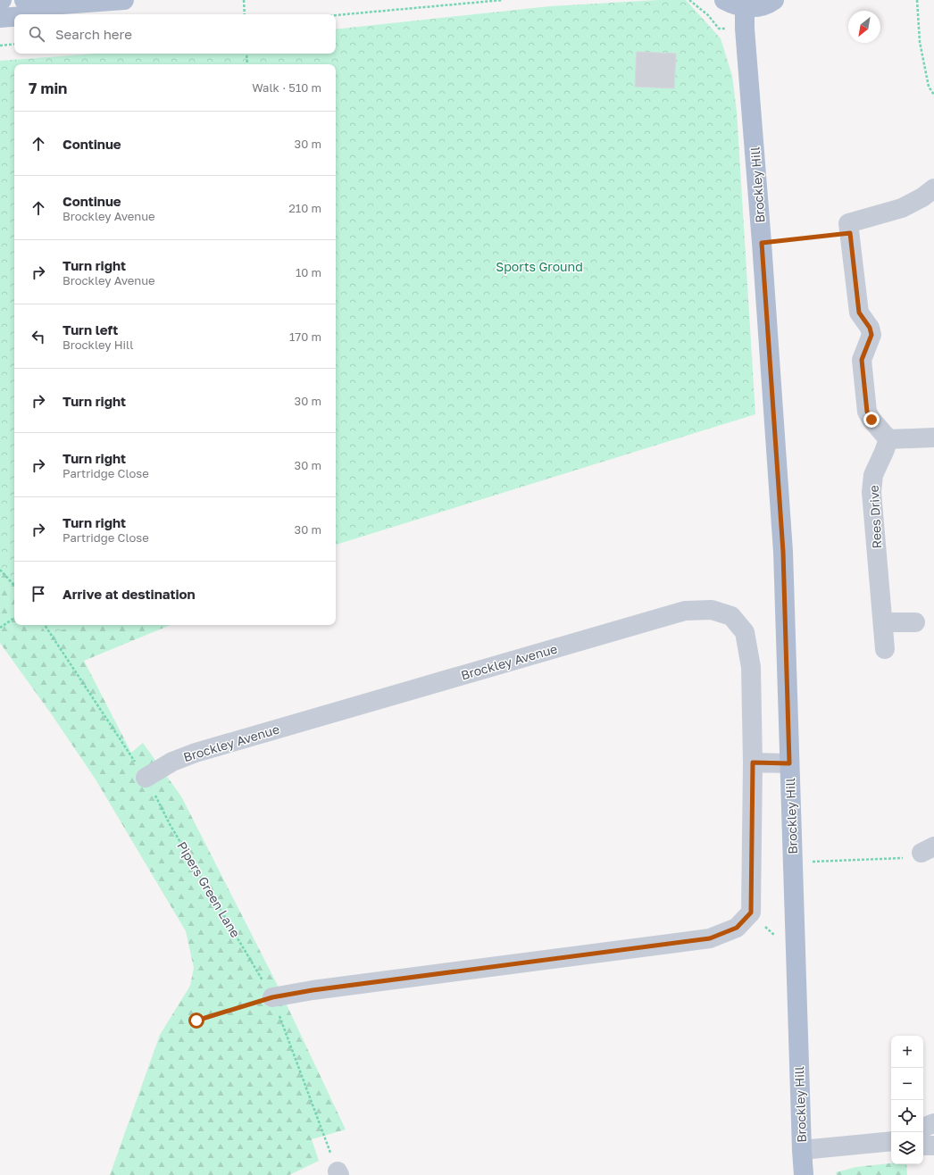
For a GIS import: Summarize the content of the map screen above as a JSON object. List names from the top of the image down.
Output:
{
  "streets": {
    "main road": ["Brockley Hill"],
    "street": ["Rees Drive", "Brockley Avenue"],
    "path": ["Pipers Green Lane"]
  },
  "crossings": [
    ["Brockley Avenue", "Pipers Green Lane"]
  ],
  "parks": ["Sports Ground"],
  "north": "bottom left",
  "page": {
    "search": "Search here",
    "heading": ["7 min", "Walk · 510 m"],
    "list": [
      ["Continue", "30 m"],
      ["Continue", "Brockley Avenue", "210 m"],
      ["Turn right", "Brockley Avenue", "10 m"],
      ["Turn left", "Brockley Hill", "170 m"],
      ["Turn right", "30 m"],
      ["Turn right", "Partridge Close", "30 m"],
      ["Turn right", "Partridge Close", "30 m"],
      "Arrive at destination"
    ],
    "map_buttons": ["+", "−"]
  }
}
